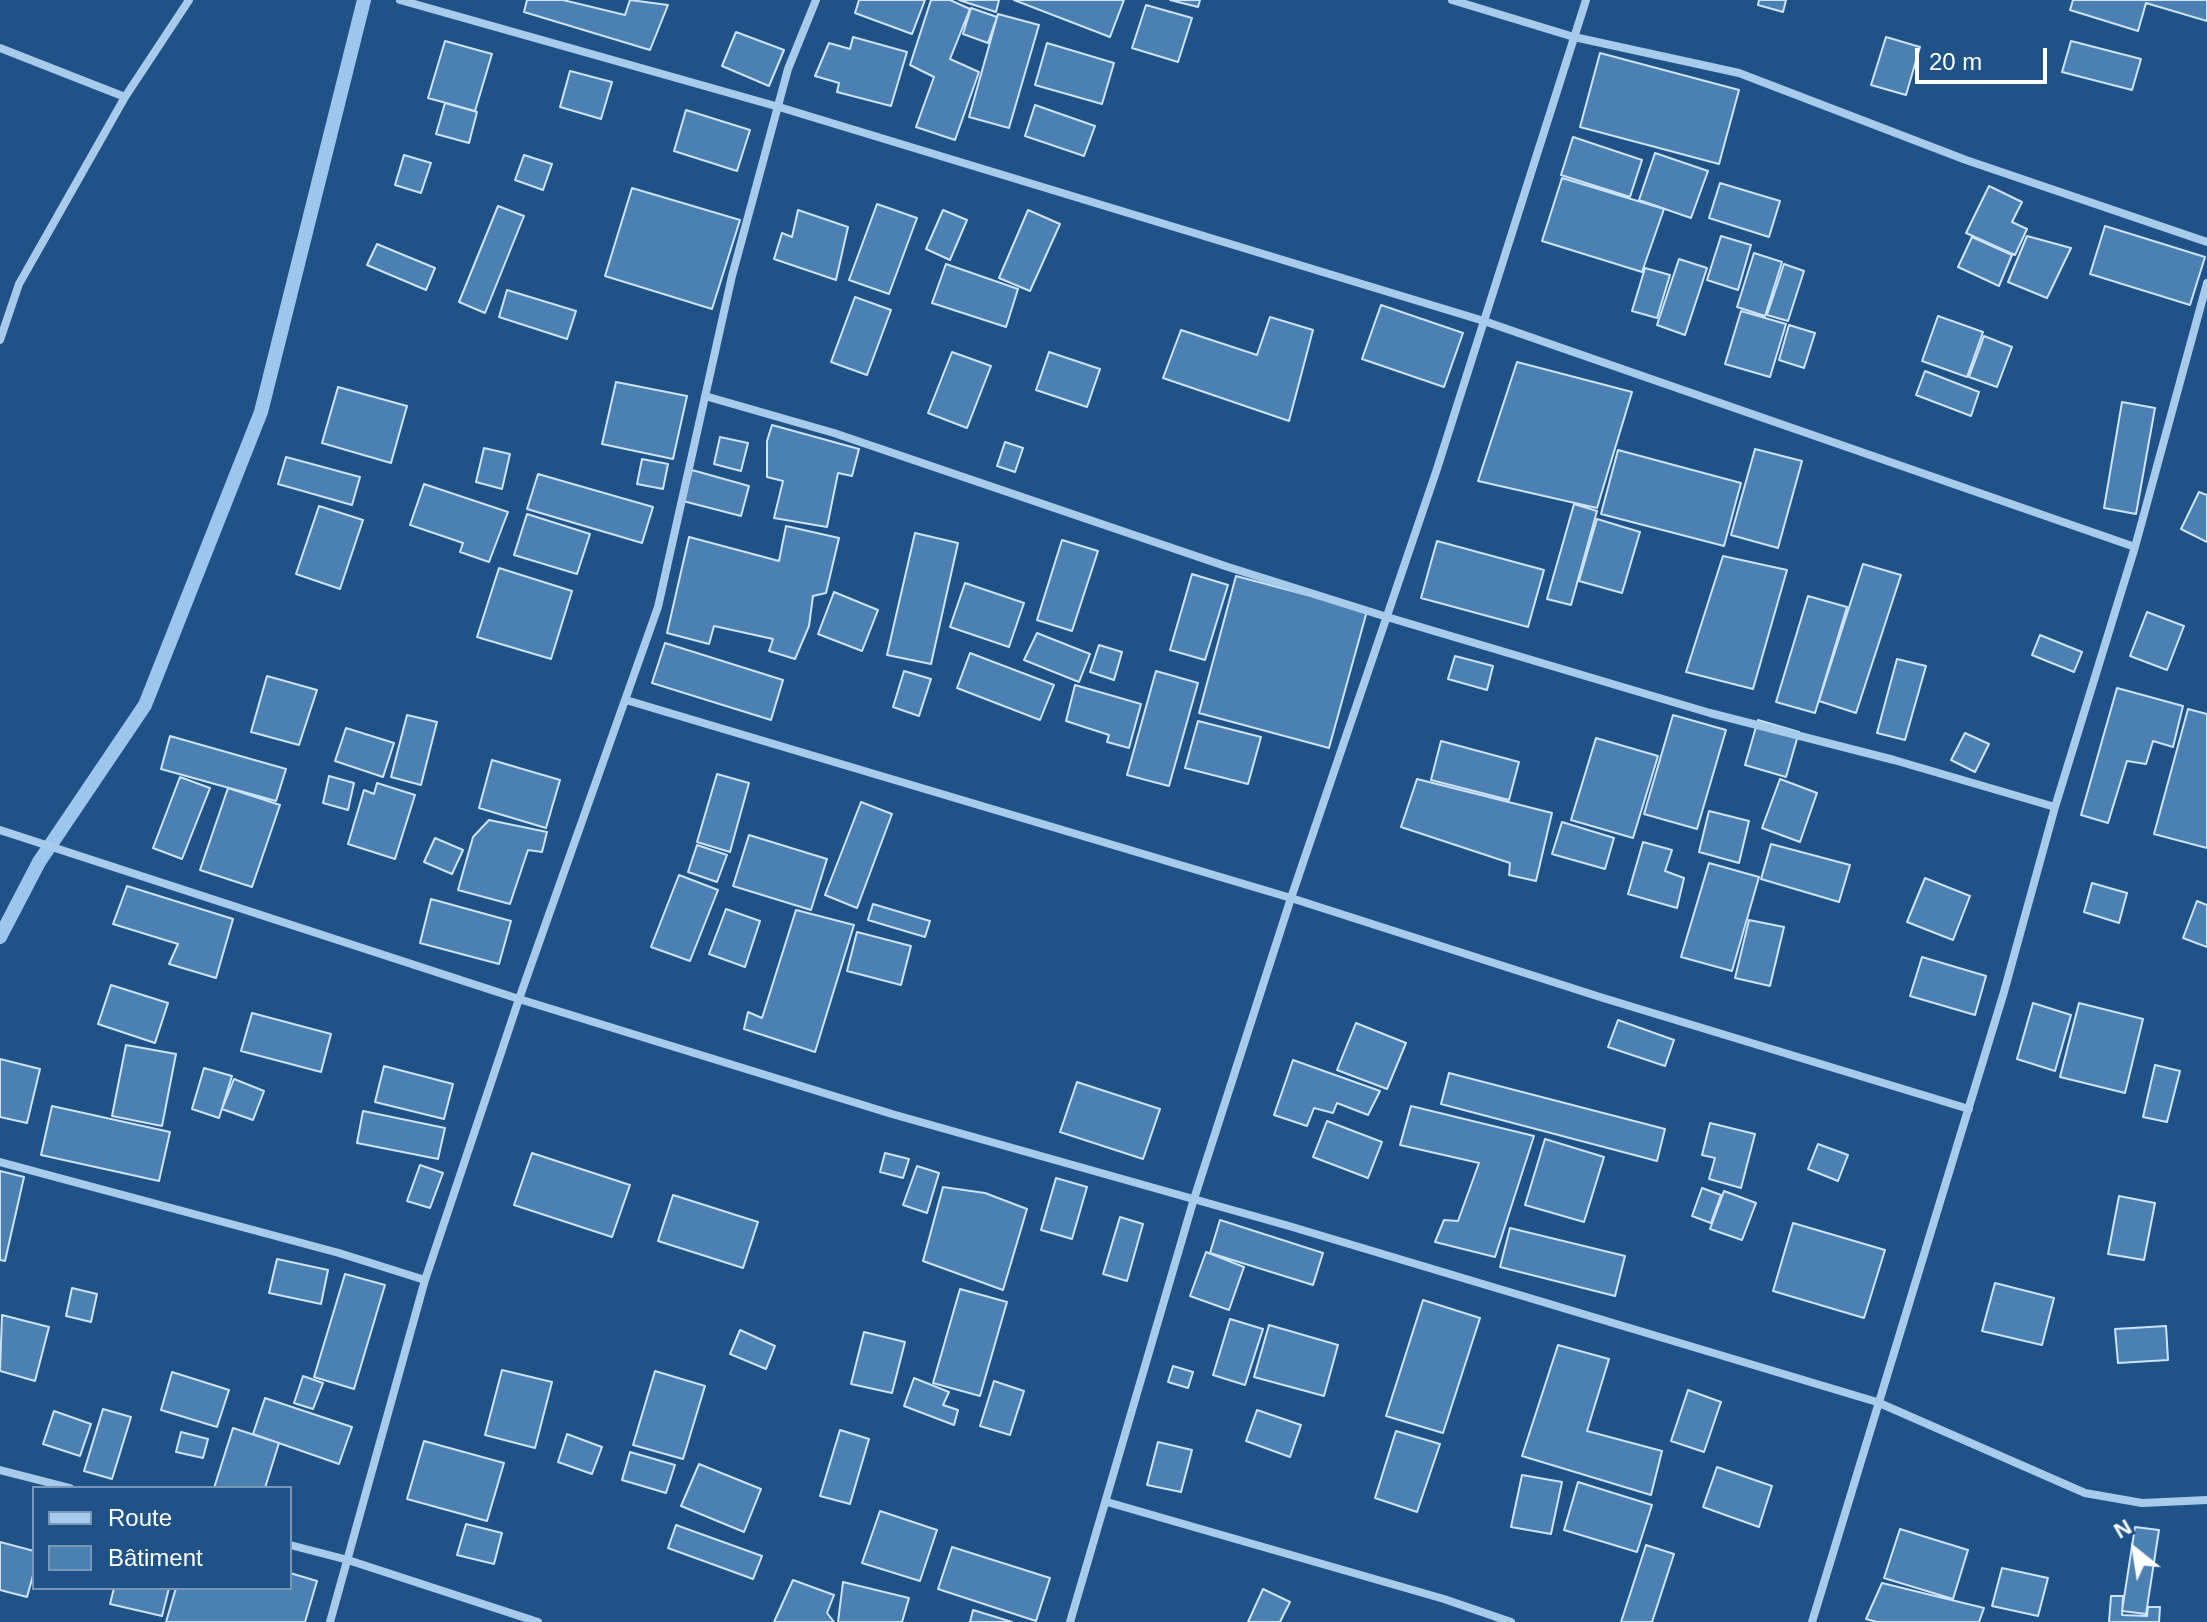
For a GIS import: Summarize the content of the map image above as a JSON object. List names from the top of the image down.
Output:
{
  "legend": ["Route", "Bâtiment"],
  "scale_bar": "20 m",
  "north": "top left"
}
